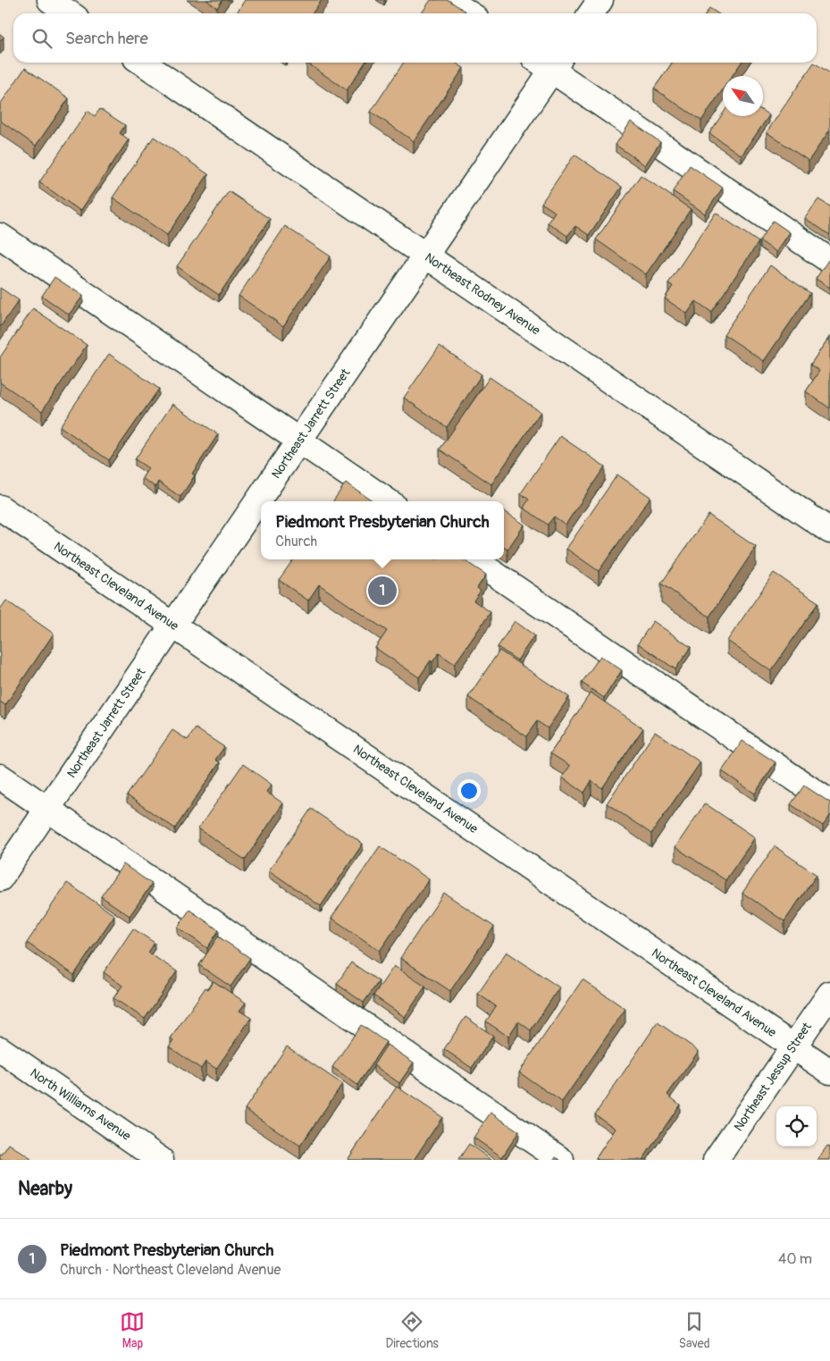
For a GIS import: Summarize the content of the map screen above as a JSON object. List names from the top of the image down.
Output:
{
  "streets": {
    "street": [
      "Northeast Rodney Avenue",
      "Northeast Jarrett Street",
      "Northeast Cleveland Avenue",
      "Northeast Jessup Street",
      "North Williams Avenue"
    ]
  },
  "crossings": [
    ["Northeast Rodney Avenue", "Northeast Jarrett Street"],
    ["Northeast Jarrett Street", "Northeast Cleveland Avenue"],
    ["Northeast Cleveland Avenue", "Northeast Jessup Street"]
  ],
  "north": "top left",
  "page": {
    "search": "Search here",
    "popup": ["Piedmont Presbyterian Church", "Church"],
    "pins": "1",
    "heading": "Nearby",
    "list": [
      {
        "mark": "1",
        "name": "Piedmont Presbyterian Church",
        "note": "Church · Northeast Cleveland Avenue",
        "value": "40 m"
      }
    ],
    "nav": ["Map", "Directions", "Saved"]
  }
}
